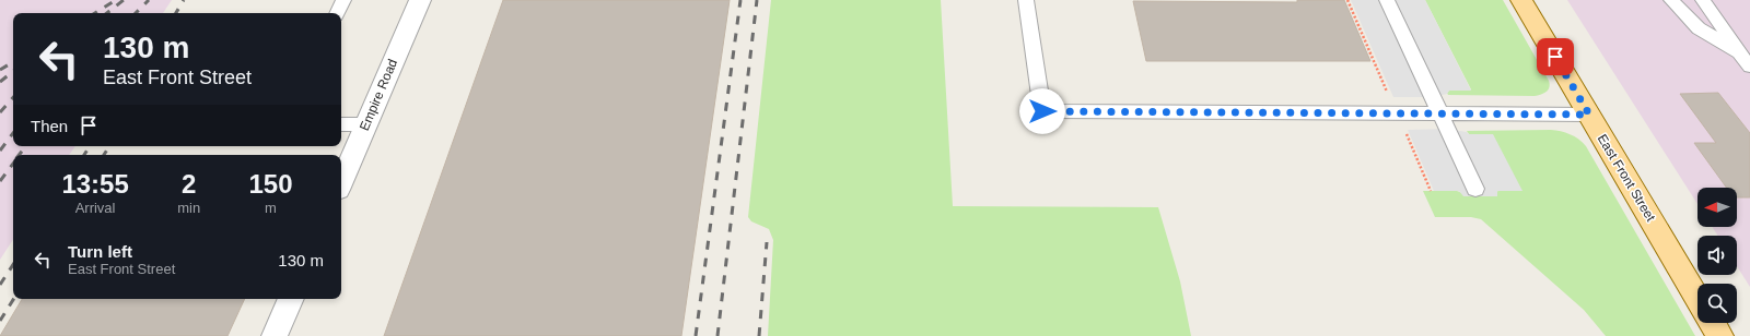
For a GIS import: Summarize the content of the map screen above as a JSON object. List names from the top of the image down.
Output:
{
  "streets": {
    "main road": ["East Front Street"],
    "street": ["Empire Road"]
  },
  "north": "left",
  "page": {
    "turn": ["130 m", "East Front Street"],
    "then": "Then",
    "eta": [
      "13:55",
      "Arrival",
      "2",
      "min",
      "150",
      "m"
    ],
    "list": [
      {
        "name": "Turn left",
        "note": "East Front Street",
        "value": "130 m"
      }
    ]
  }
}
